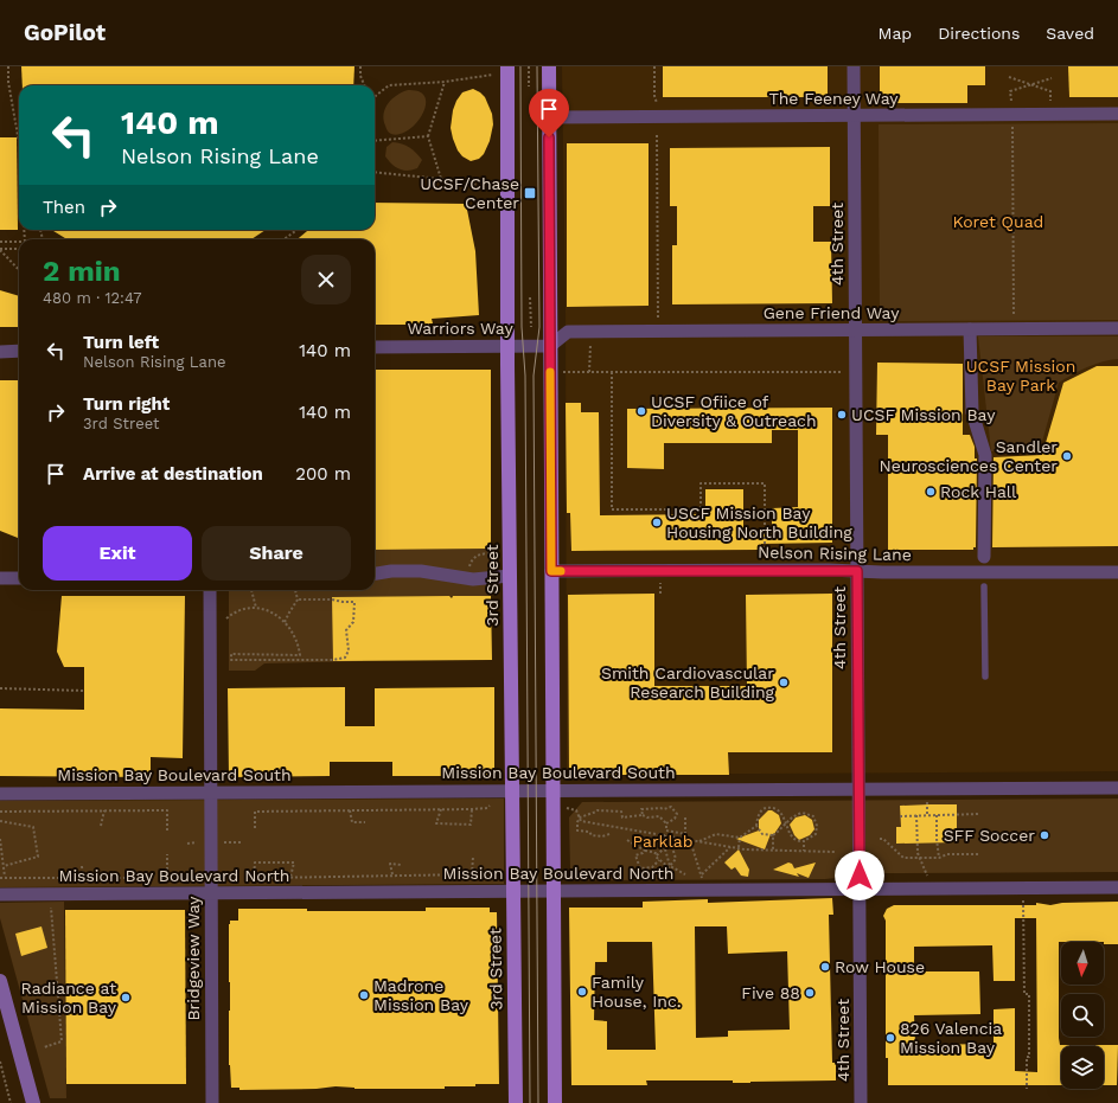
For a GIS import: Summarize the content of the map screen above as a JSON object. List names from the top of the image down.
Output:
{
  "streets": {
    "main road": ["3rd Street"],
    "street": [
      "The Feeney Way",
      "4th Street",
      "Gene Friend Way",
      "Warriors Way",
      "Nelson Rising Lane",
      "Mission Bay Boulevard South",
      "Mission Bay Boulevard North",
      "Bridgeview Way"
    ]
  },
  "crossings": [
    ["The Feeney Way", "4th Street"],
    ["4th Street", "Gene Friend Way"],
    ["4th Street", "Nelson Rising Lane"],
    ["4th Street", "Mission Bay Boulevard South"],
    ["4th Street", "Mission Bay Boulevard North"],
    ["Gene Friend Way", "Warriors Way"],
    ["Warriors Way", "3rd Street"],
    ["3rd Street", "Mission Bay Boulevard South"],
    ["3rd Street", "Mission Bay Boulevard North"],
    ["Mission Bay Boulevard South", "Bridgeview Way"],
    ["Mission Bay Boulevard North", "Bridgeview Way"]
  ],
  "parks": ["Koret Quad", "UCSF Mission Bay Park", "Parklab"],
  "places": {
    "transit": ["UCSF/Chase Center"],
    "other": [
      "UCSF Ofiice of Diversity & Outreach",
      "UCSF Mission Bay",
      "Sandler Neurosciences Center",
      "Rock Hall",
      "USCF Mission Bay Housing North Building",
      "Smith Cardiovascular Research Building",
      "SFF Soccer",
      "Row House",
      "Family House, Inc.",
      "Five 88",
      "Madrone Mission Bay",
      "Radiance at Mission Bay",
      "826 Valencia Mission Bay"
    ]
  },
  "north": "bottom",
  "page": {
    "header": "GoPilot",
    "nav": ["Map", "Directions", "Saved"],
    "turn": ["140 m", "Nelson Rising Lane"],
    "then": "Then",
    "heading": ["2 min", "480 m · 12:47"],
    "list": [
      {
        "name": "Turn left",
        "note": "Nelson Rising Lane",
        "value": "140 m"
      },
      {
        "name": "Turn right",
        "note": "3rd Street",
        "value": "140 m"
      },
      {
        "name": "Arrive at destination",
        "value": "200 m"
      }
    ],
    "buttons": ["Exit", "Share"]
  }
}
